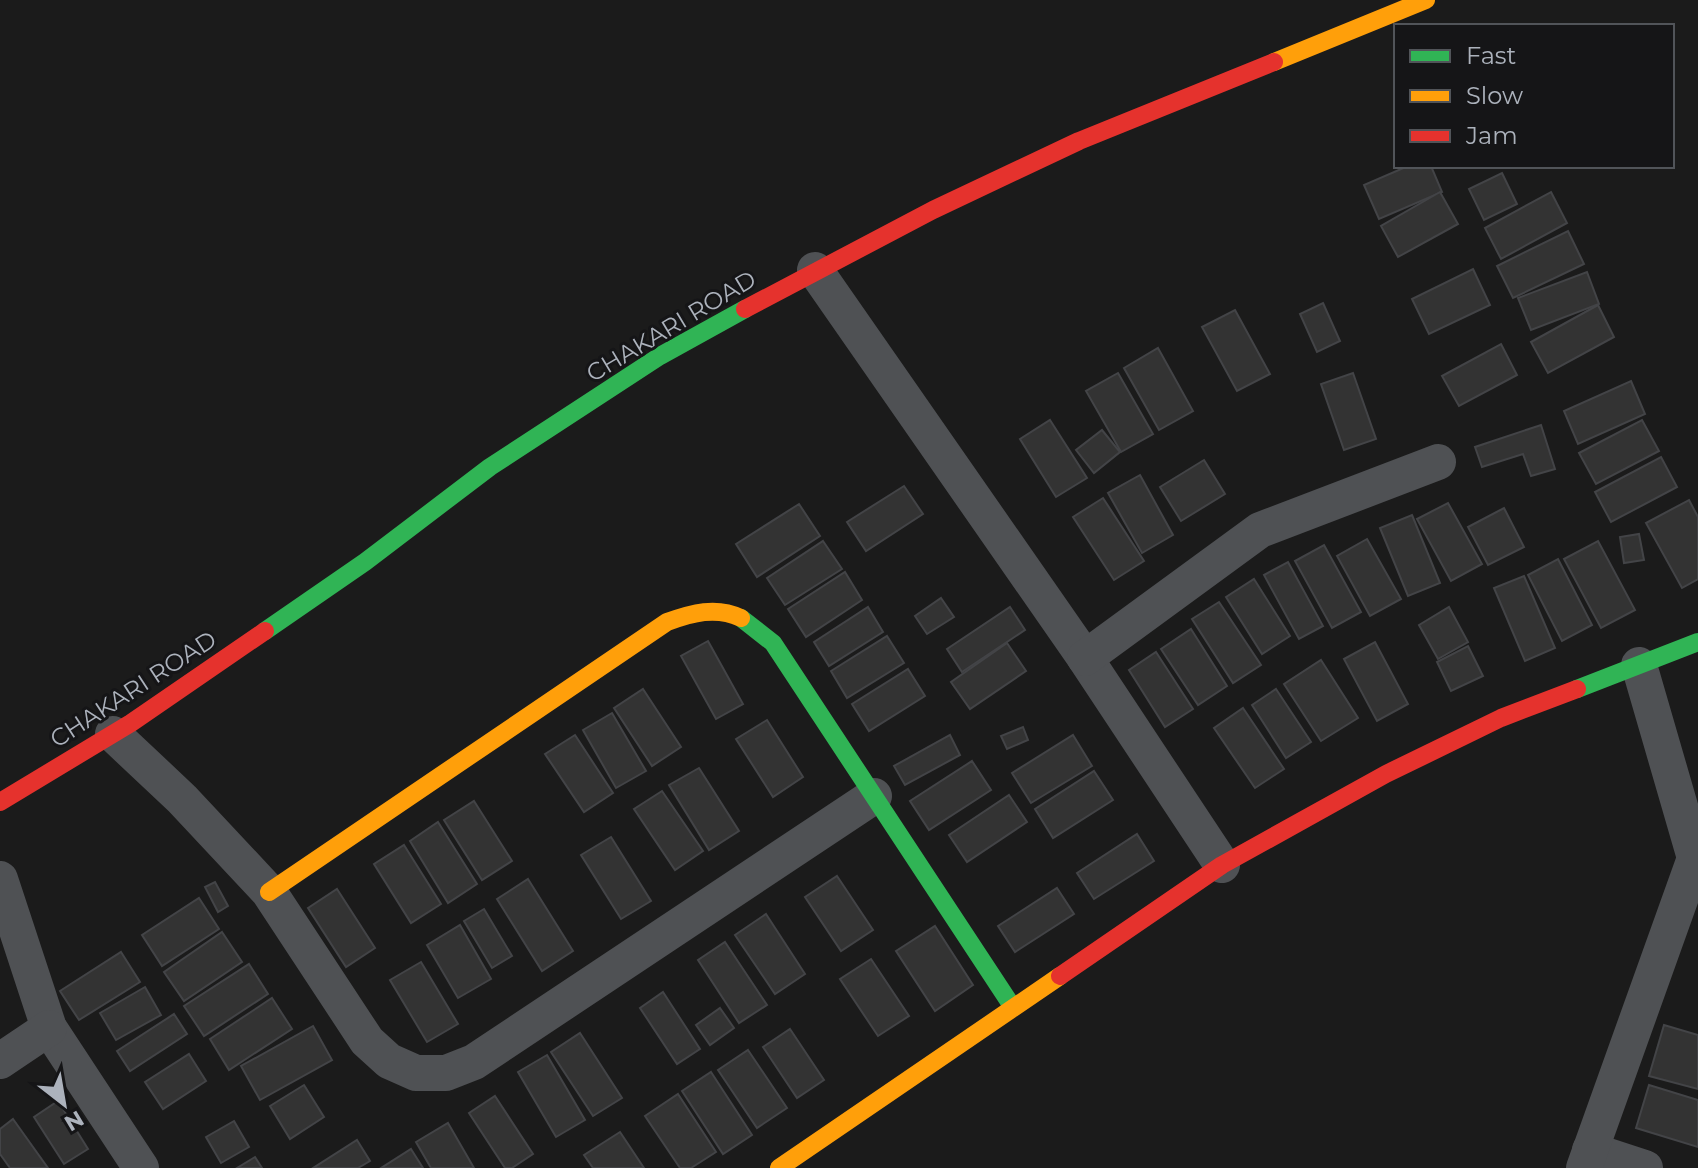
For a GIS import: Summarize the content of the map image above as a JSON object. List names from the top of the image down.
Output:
{
  "streets": {
    "street": ["CHAKARI ROAD"]
  },
  "legend": ["Fast", "Slow", "Jam"],
  "north": "bottom right"
}
